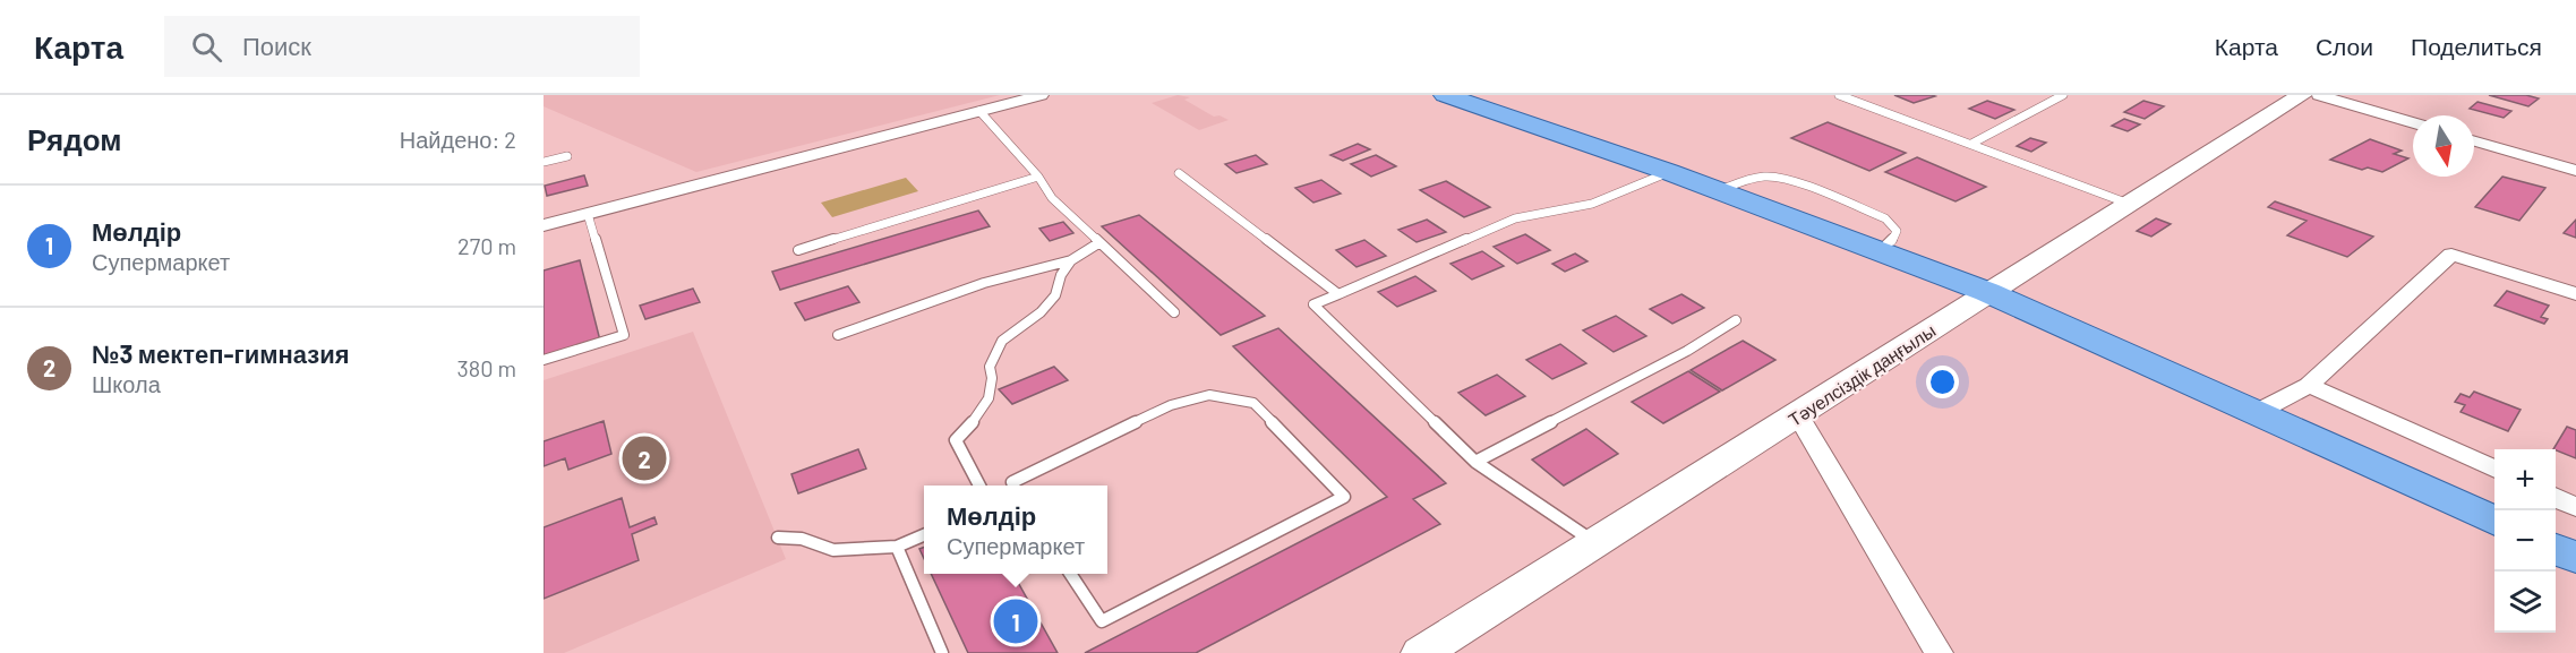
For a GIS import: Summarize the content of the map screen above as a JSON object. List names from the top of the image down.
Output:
{
  "streets": {
    "street": ["Тәуелсіздік даңғылы"]
  },
  "north": "bottom",
  "page": {
    "header": "Карта",
    "search": "Поиск",
    "nav": ["Карта", "Слои", "Поделиться"],
    "heading": ["Рядом", "Найдено: 2"],
    "list": [
      {
        "mark": "1",
        "name": "Мөлдір",
        "note": "Супермаркет",
        "value": "270 m"
      },
      {
        "mark": "2",
        "name": "№3 мектеп-гимназия",
        "note": "Школа",
        "value": "380 m"
      }
    ],
    "pins": ["2", "1"],
    "map_buttons": ["+", "−"],
    "popup": ["Мөлдір", "Супермаркет"]
  }
}
